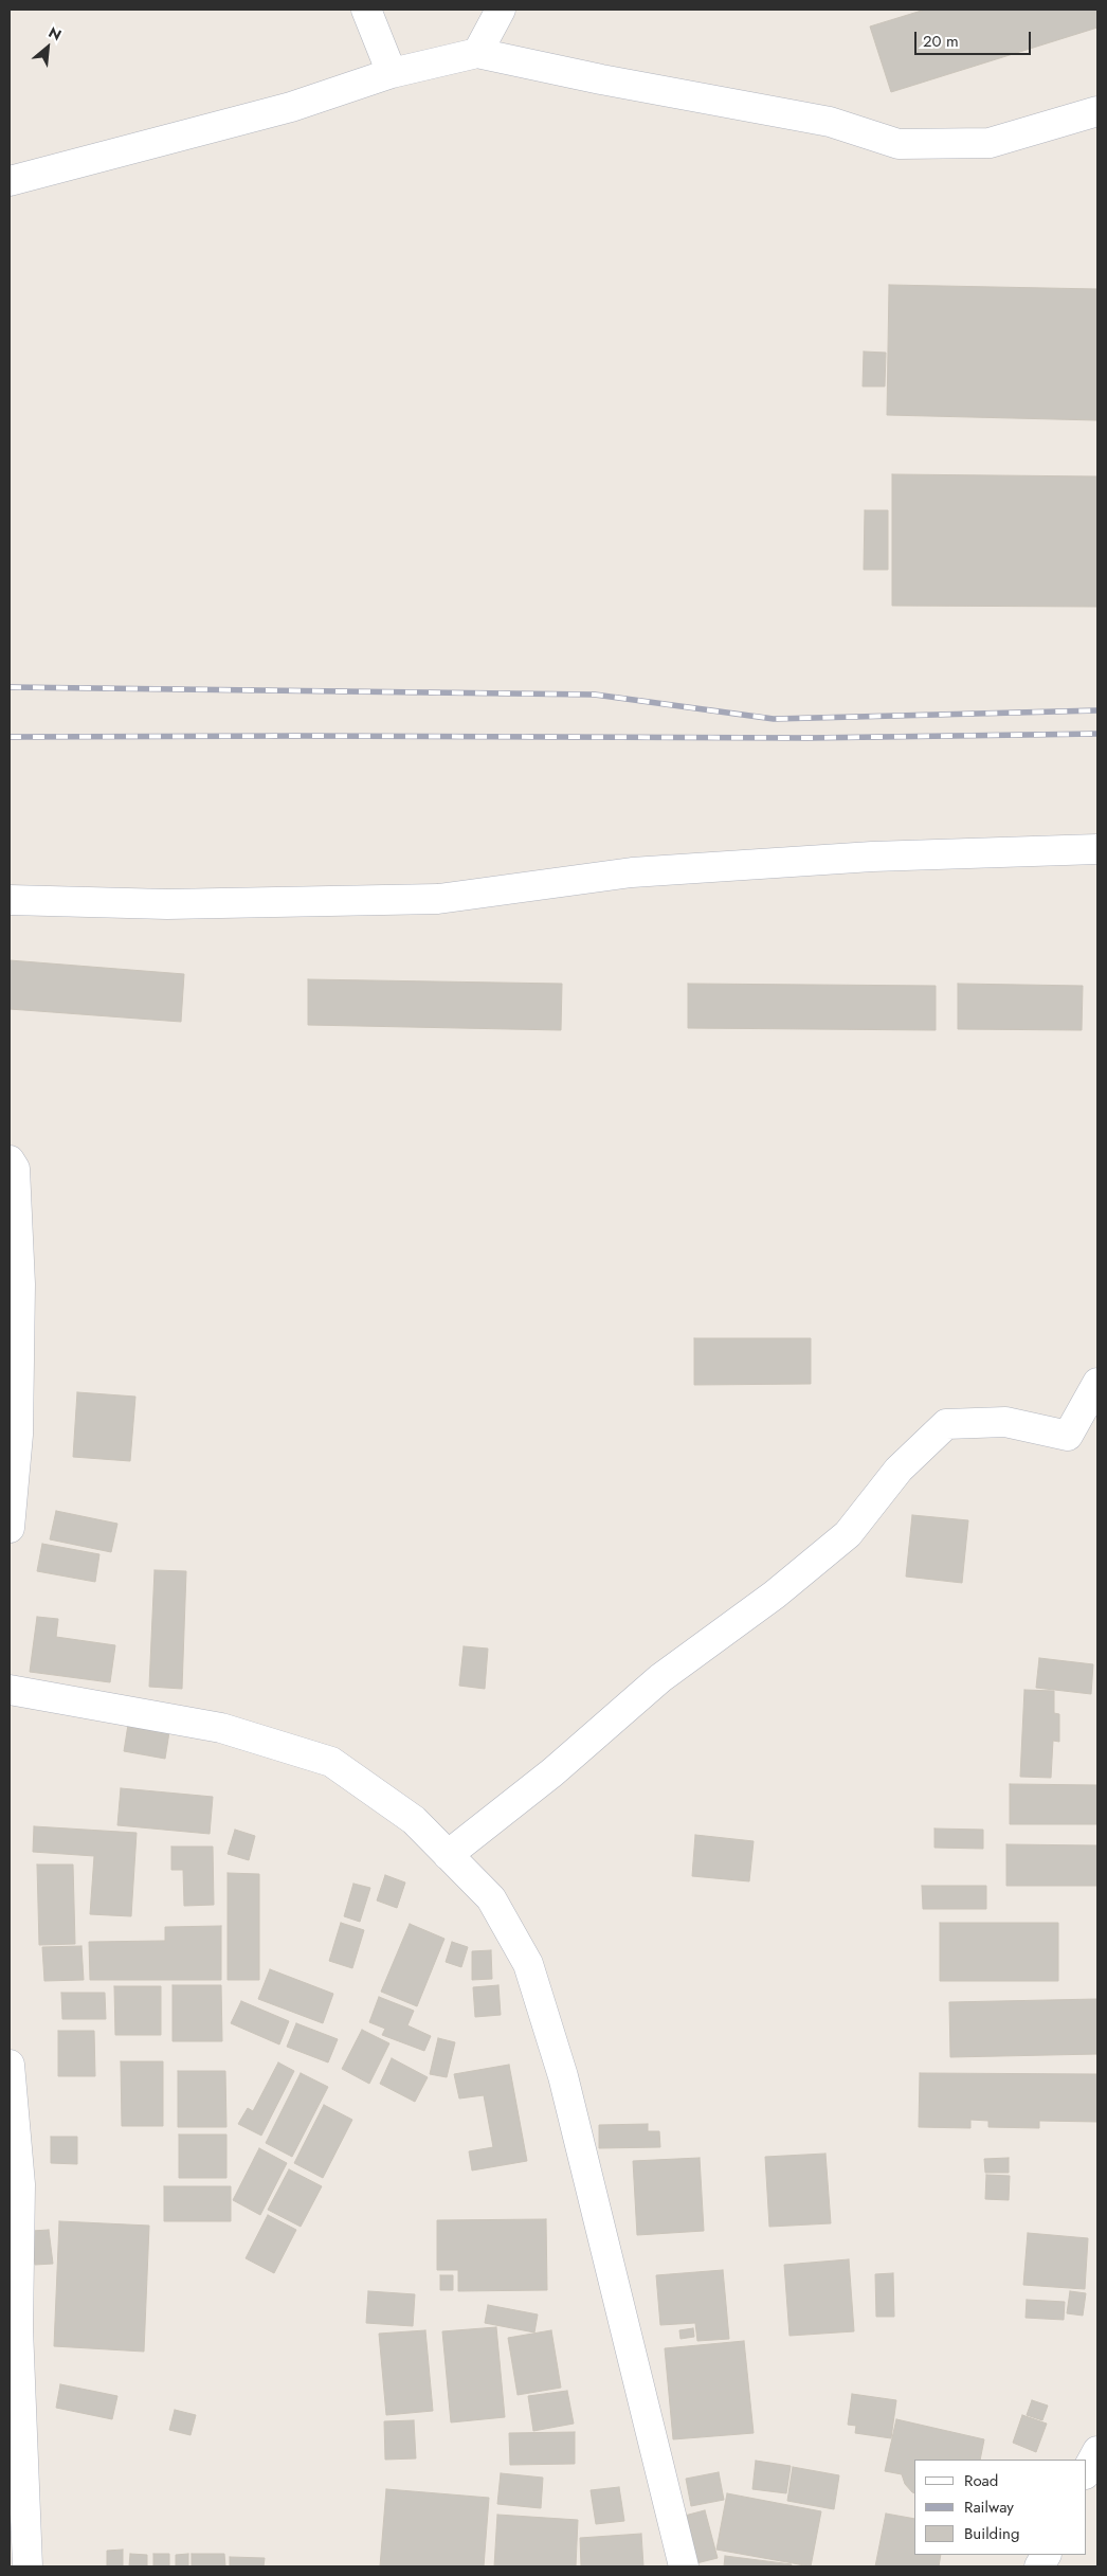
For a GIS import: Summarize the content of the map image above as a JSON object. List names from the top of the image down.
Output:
{
  "legend": ["Road", "Railway", "Building"],
  "scale_bar": "20 m",
  "north": "top right"
}
